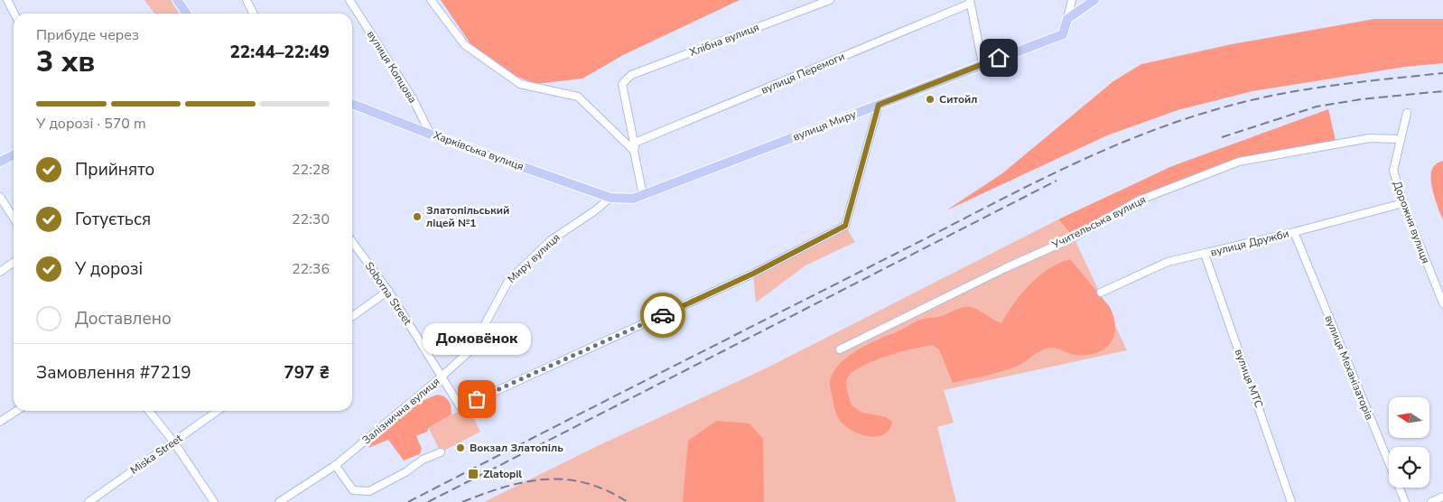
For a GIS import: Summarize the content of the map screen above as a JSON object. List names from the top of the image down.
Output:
{
  "streets": {
    "main road": ["вулиця Миру", "Харківська вулиця"],
    "street": [
      "Хлібна вулиця",
      "вулиця Копцова",
      "вулиця Перемоги",
      "Учительська вулиця",
      "Дорожня вулиця",
      "вулиця Дружби",
      "Миру вулиця",
      "Soborna Street",
      "вулиця Механізаторів",
      "вулиця МТС",
      "Залізнична вулиця",
      "Miska Street"
    ]
  },
  "crossings": [
    ["Хлібна вулиця", "вулиця Перемоги"],
    ["вулиця Копцова", "Харківська вулиця"],
    ["вулиця Миру", "Харківська вулиця"],
    ["вулиця Миру", "Миру вулиця"],
    ["вулиця Миру", "Залізнична вулиця"],
    ["Харківська вулиця", "Миру вулиця"],
    ["Учительська вулиця", "Дорожня вулиця"],
    ["Дорожня вулиця", "вулиця Дружби"],
    ["вулиця Дружби", "вулиця Механізаторів"],
    ["вулиця Дружби", "вулиця МТС"],
    ["Миру вулиця", "Soborna Street"],
    ["Миру вулиця", "Залізнична вулиця"],
    ["Soborna Street", "Залізнична вулиця"]
  ],
  "places": {
    "other": [
      "Ситойл",
      "Златопільський ліцей №1",
      "Домовёнок",
      "Вокзал Златопіль"
    ],
    "transit": ["Zlatopil"]
  },
  "north": "left",
  "page": {
    "heading": ["3 хв", "Прибуде через", "22:44–22:49"],
    "panel": ["Замовлення #7219", "797 ₴"],
    "bar": "У дорозі · 570 m",
    "list": [
      ["Прийнято", "22:28"],
      ["Готується", "22:30"],
      ["У дорозі", "22:36"],
      "Доставлено"
    ],
    "bubble": "Домовёнок"
  }
}
